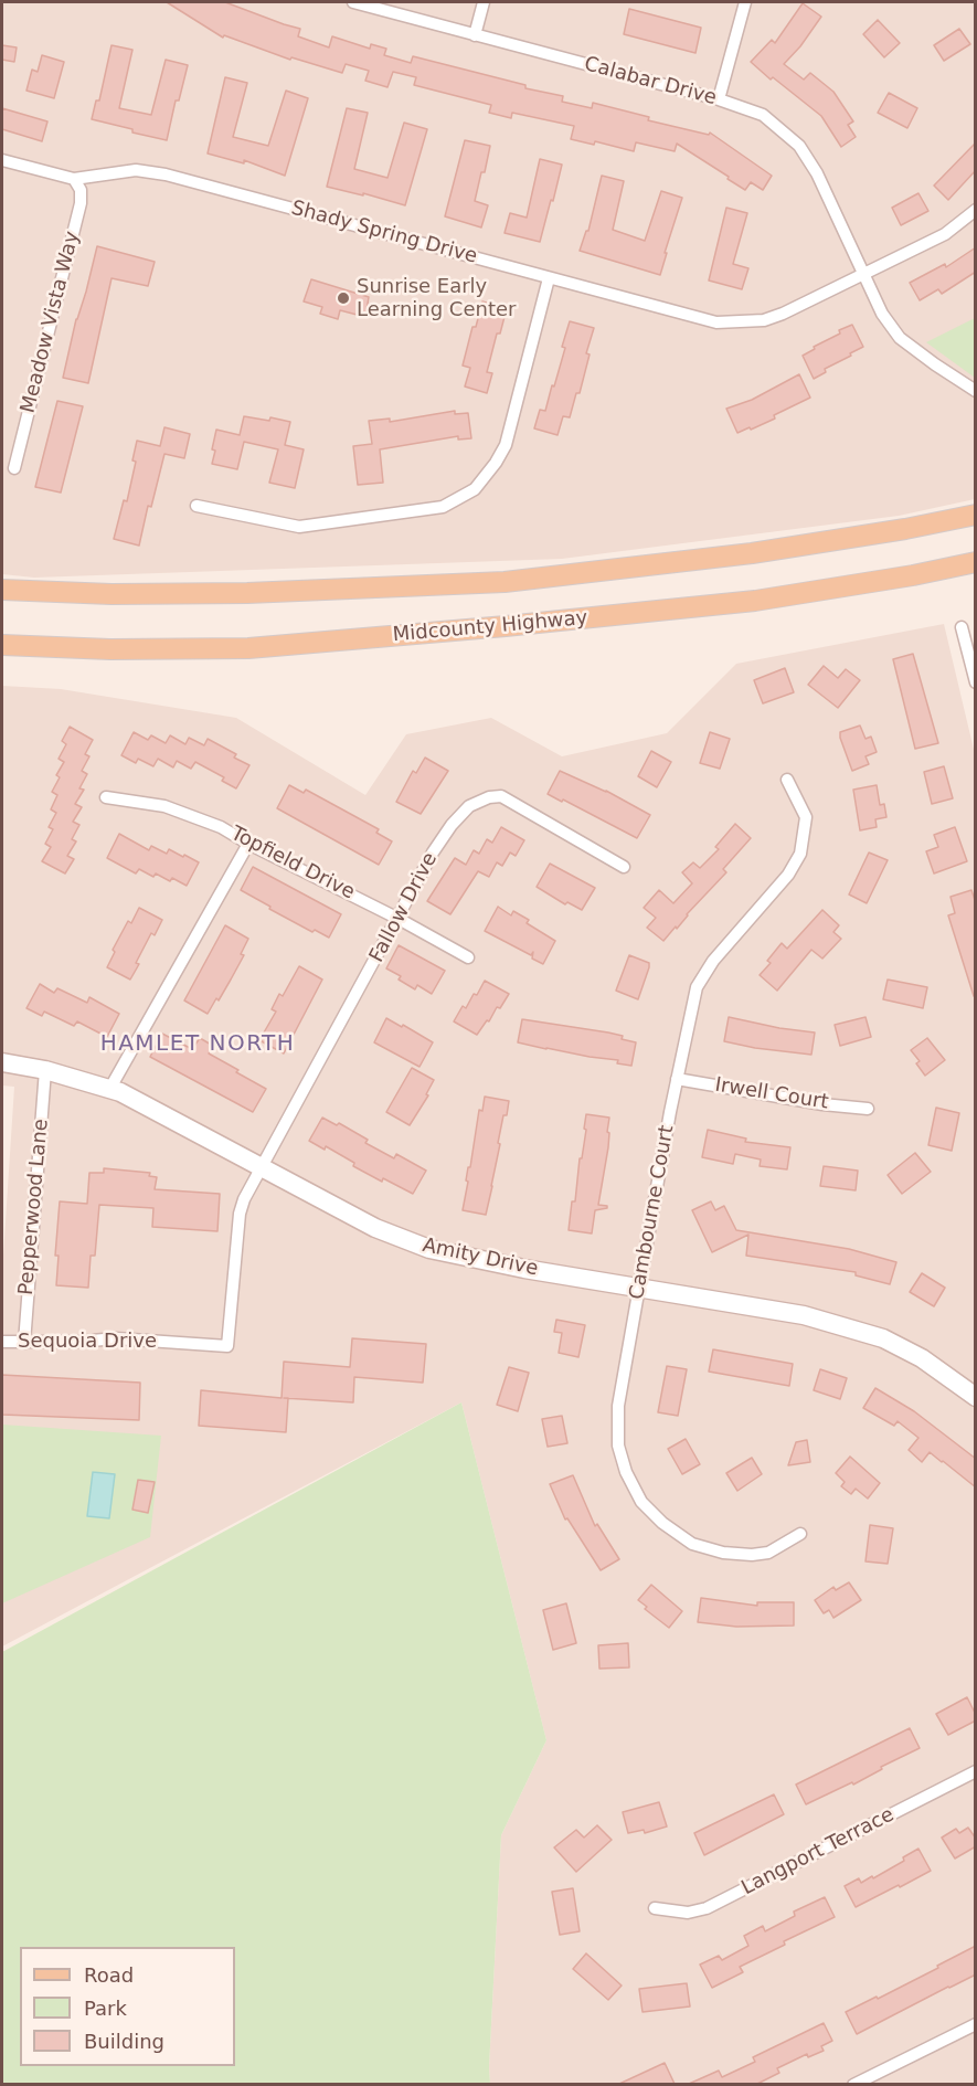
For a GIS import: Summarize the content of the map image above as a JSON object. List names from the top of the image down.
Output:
{
  "streets": {
    "main road": ["Midcounty Highway"],
    "street": [
      "Calabar Drive",
      "Shady Spring Drive",
      "Meadow Vista Way",
      "Topfield Drive",
      "Fallow Drive",
      "Irwell Court",
      "Pepperwood Lane",
      "Cambourne Court",
      "Amity Drive",
      "Sequoia Drive",
      "Langport Terrace"
    ]
  },
  "crossings": [
    ["Calabar Drive", "Shady Spring Drive"],
    ["Shady Spring Drive", "Meadow Vista Way"],
    ["Topfield Drive", "Fallow Drive"],
    ["Fallow Drive", "Amity Drive"],
    ["Fallow Drive", "Sequoia Drive"],
    ["Irwell Court", "Cambourne Court"],
    ["Pepperwood Lane", "Amity Drive"],
    ["Pepperwood Lane", "Sequoia Drive"],
    ["Cambourne Court", "Amity Drive"],
    ["Amity Drive", "Sequoia Drive"]
  ],
  "districts": ["HAMLET NORTH"],
  "places": ["Sunrise Early Learning Center"],
  "legend": ["Road", "Park", "Building"]
}
